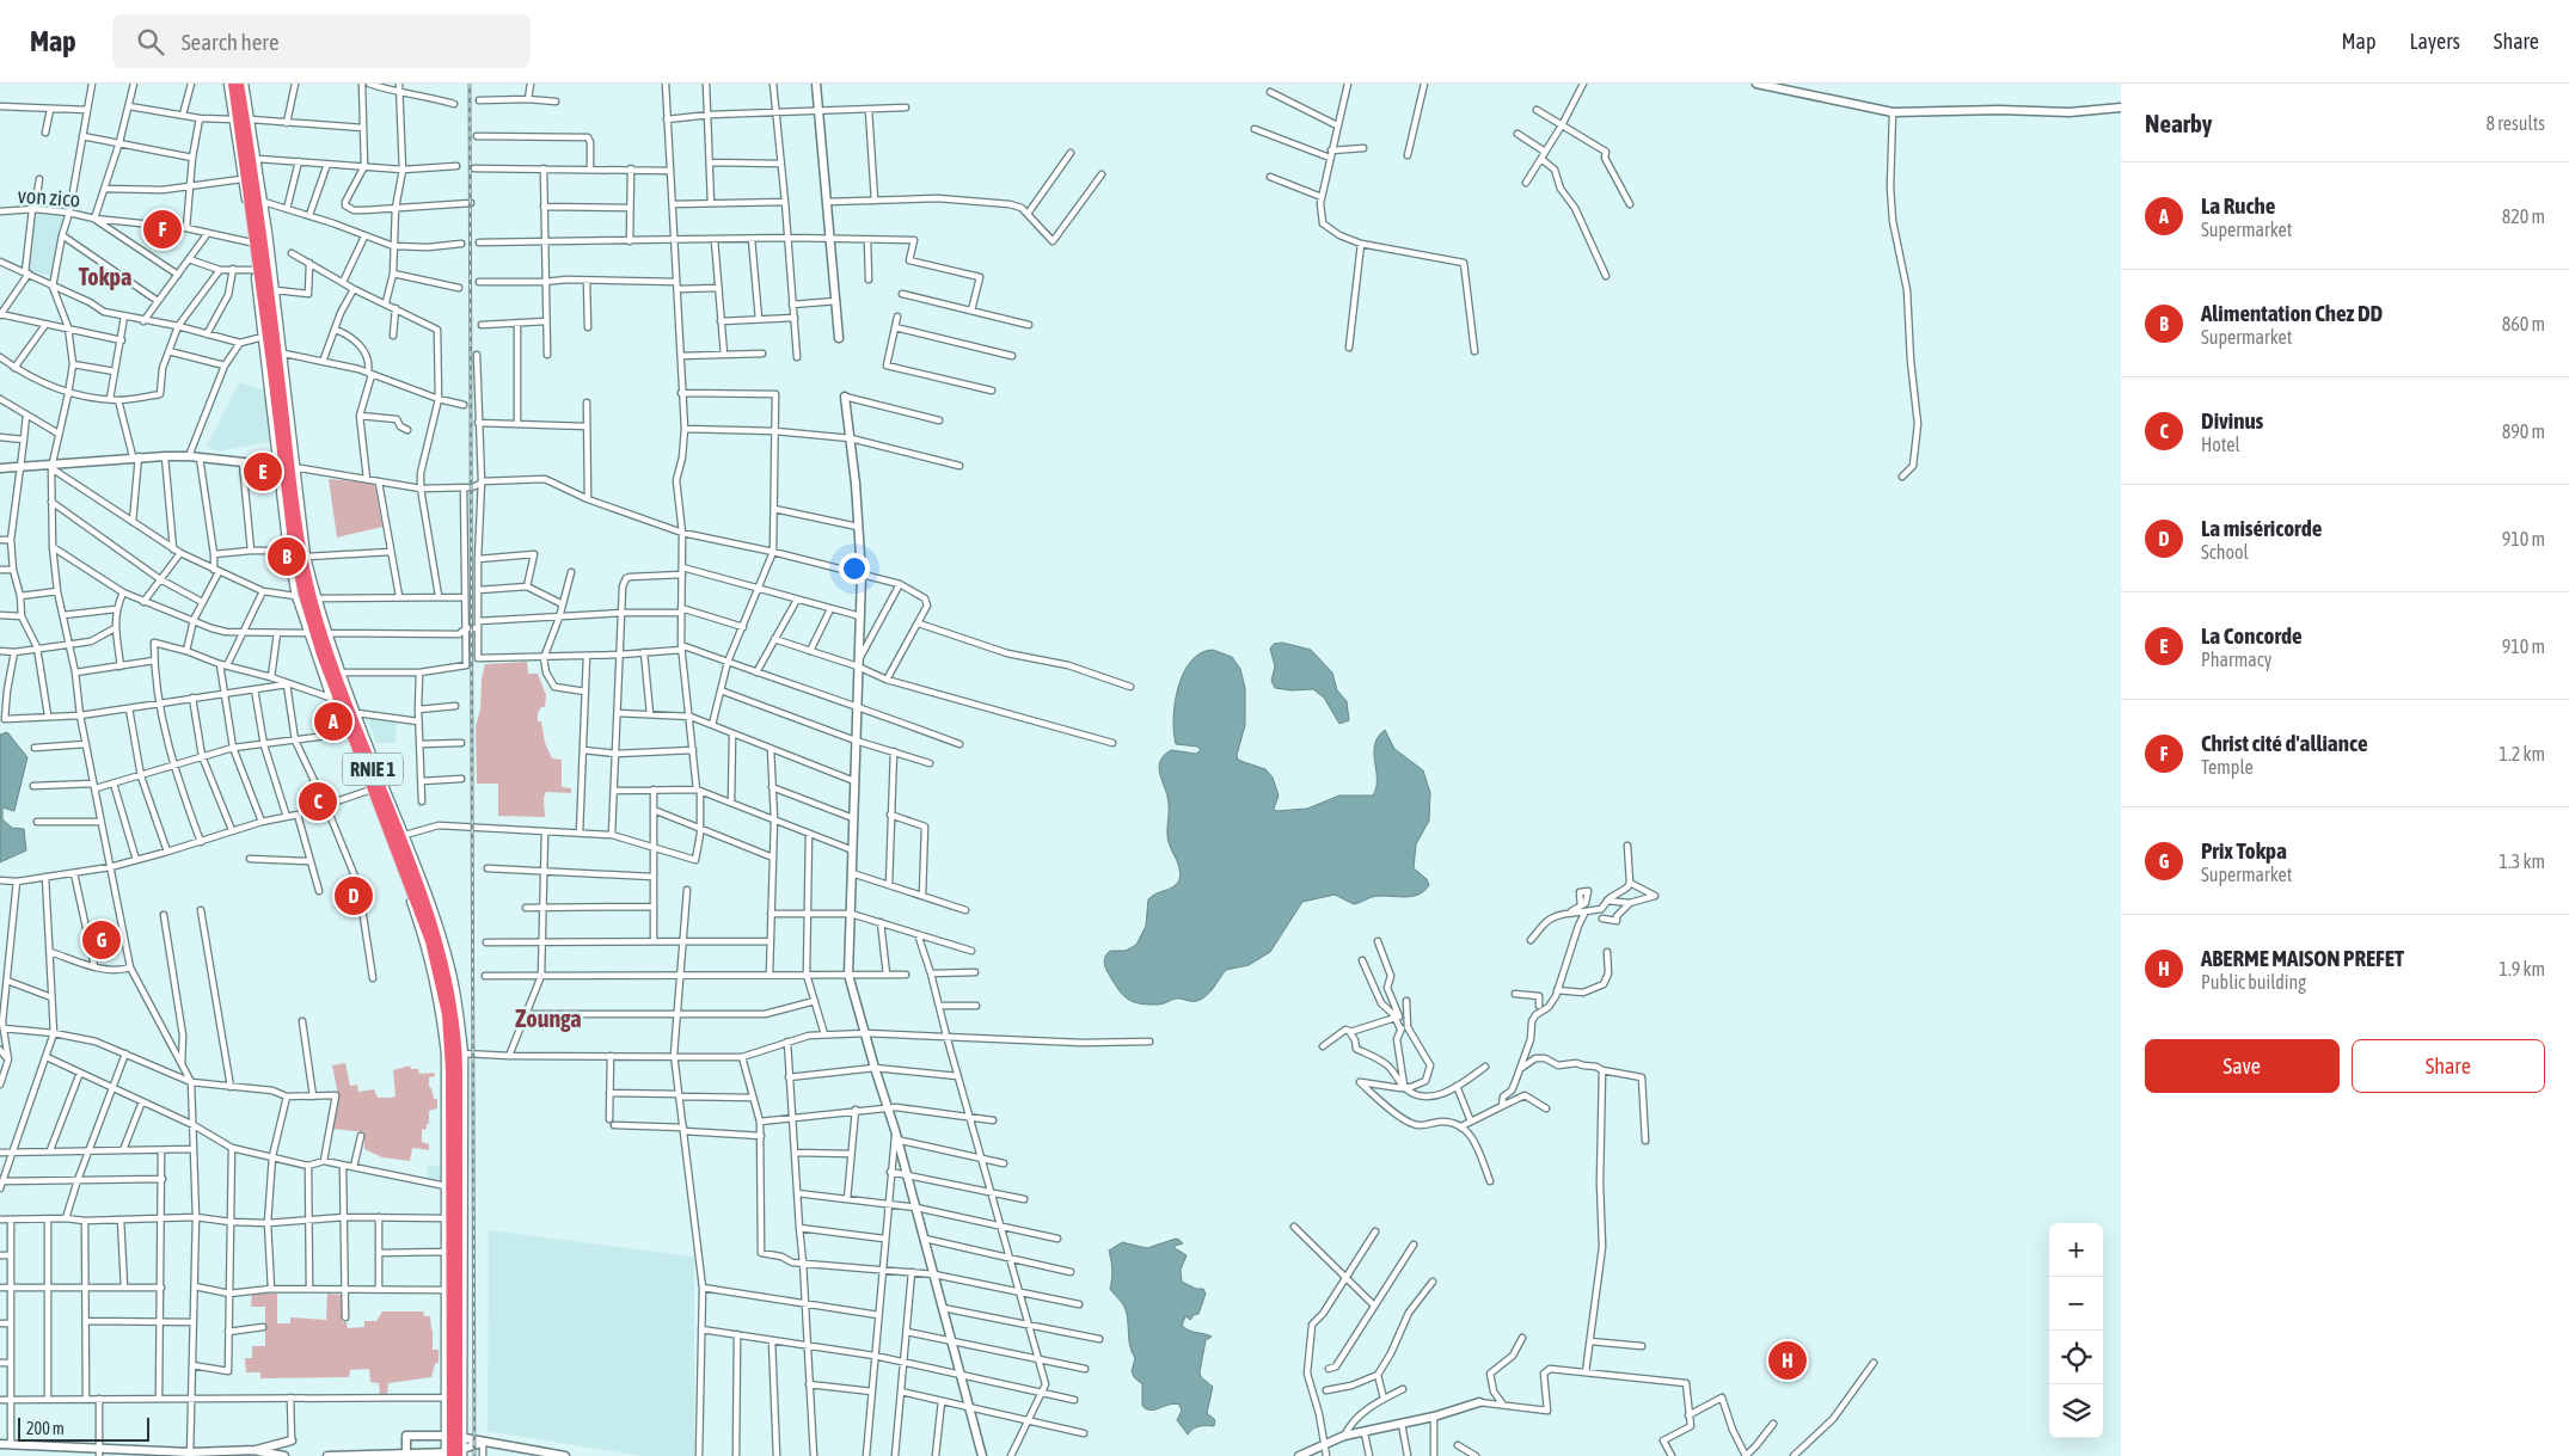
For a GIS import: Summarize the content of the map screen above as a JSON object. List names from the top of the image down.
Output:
{
  "streets": {
    "highway": ["RNIE 1"],
    "street": ["von zico"]
  },
  "districts": ["Tokpa", "Zounga"],
  "scale_bar": "200 m",
  "page": {
    "header": "Map",
    "search": "Search here",
    "nav": ["Map", "Layers", "Share"],
    "heading": ["Nearby", "8 results"],
    "list": [
      {
        "mark": "A",
        "name": "La Ruche",
        "note": "Supermarket",
        "value": "820 m"
      },
      {
        "mark": "B",
        "name": "Alimentation Chez DD",
        "note": "Supermarket",
        "value": "860 m"
      },
      {
        "mark": "C",
        "name": "Divinus",
        "note": "Hotel",
        "value": "890 m"
      },
      {
        "mark": "D",
        "name": "La miséricorde",
        "note": "School",
        "value": "910 m"
      },
      {
        "mark": "E",
        "name": "La Concorde",
        "note": "Pharmacy",
        "value": "910 m"
      },
      {
        "mark": "F",
        "name": "Christ cité d'alliance",
        "note": "Temple",
        "value": "1.2 km"
      },
      {
        "mark": "G",
        "name": "Prix Tokpa",
        "note": "Supermarket",
        "value": "1.3 km"
      },
      {
        "mark": "H",
        "name": "ABERME MAISON PREFET",
        "note": "Public building",
        "value": "1.9 km"
      }
    ],
    "pins": [
      "F",
      "E",
      "B",
      "A",
      "C",
      "D",
      "G",
      "H"
    ],
    "buttons": ["Save", "Share"],
    "map_buttons": ["+", "−"],
    "scale": "200 m"
  }
}
